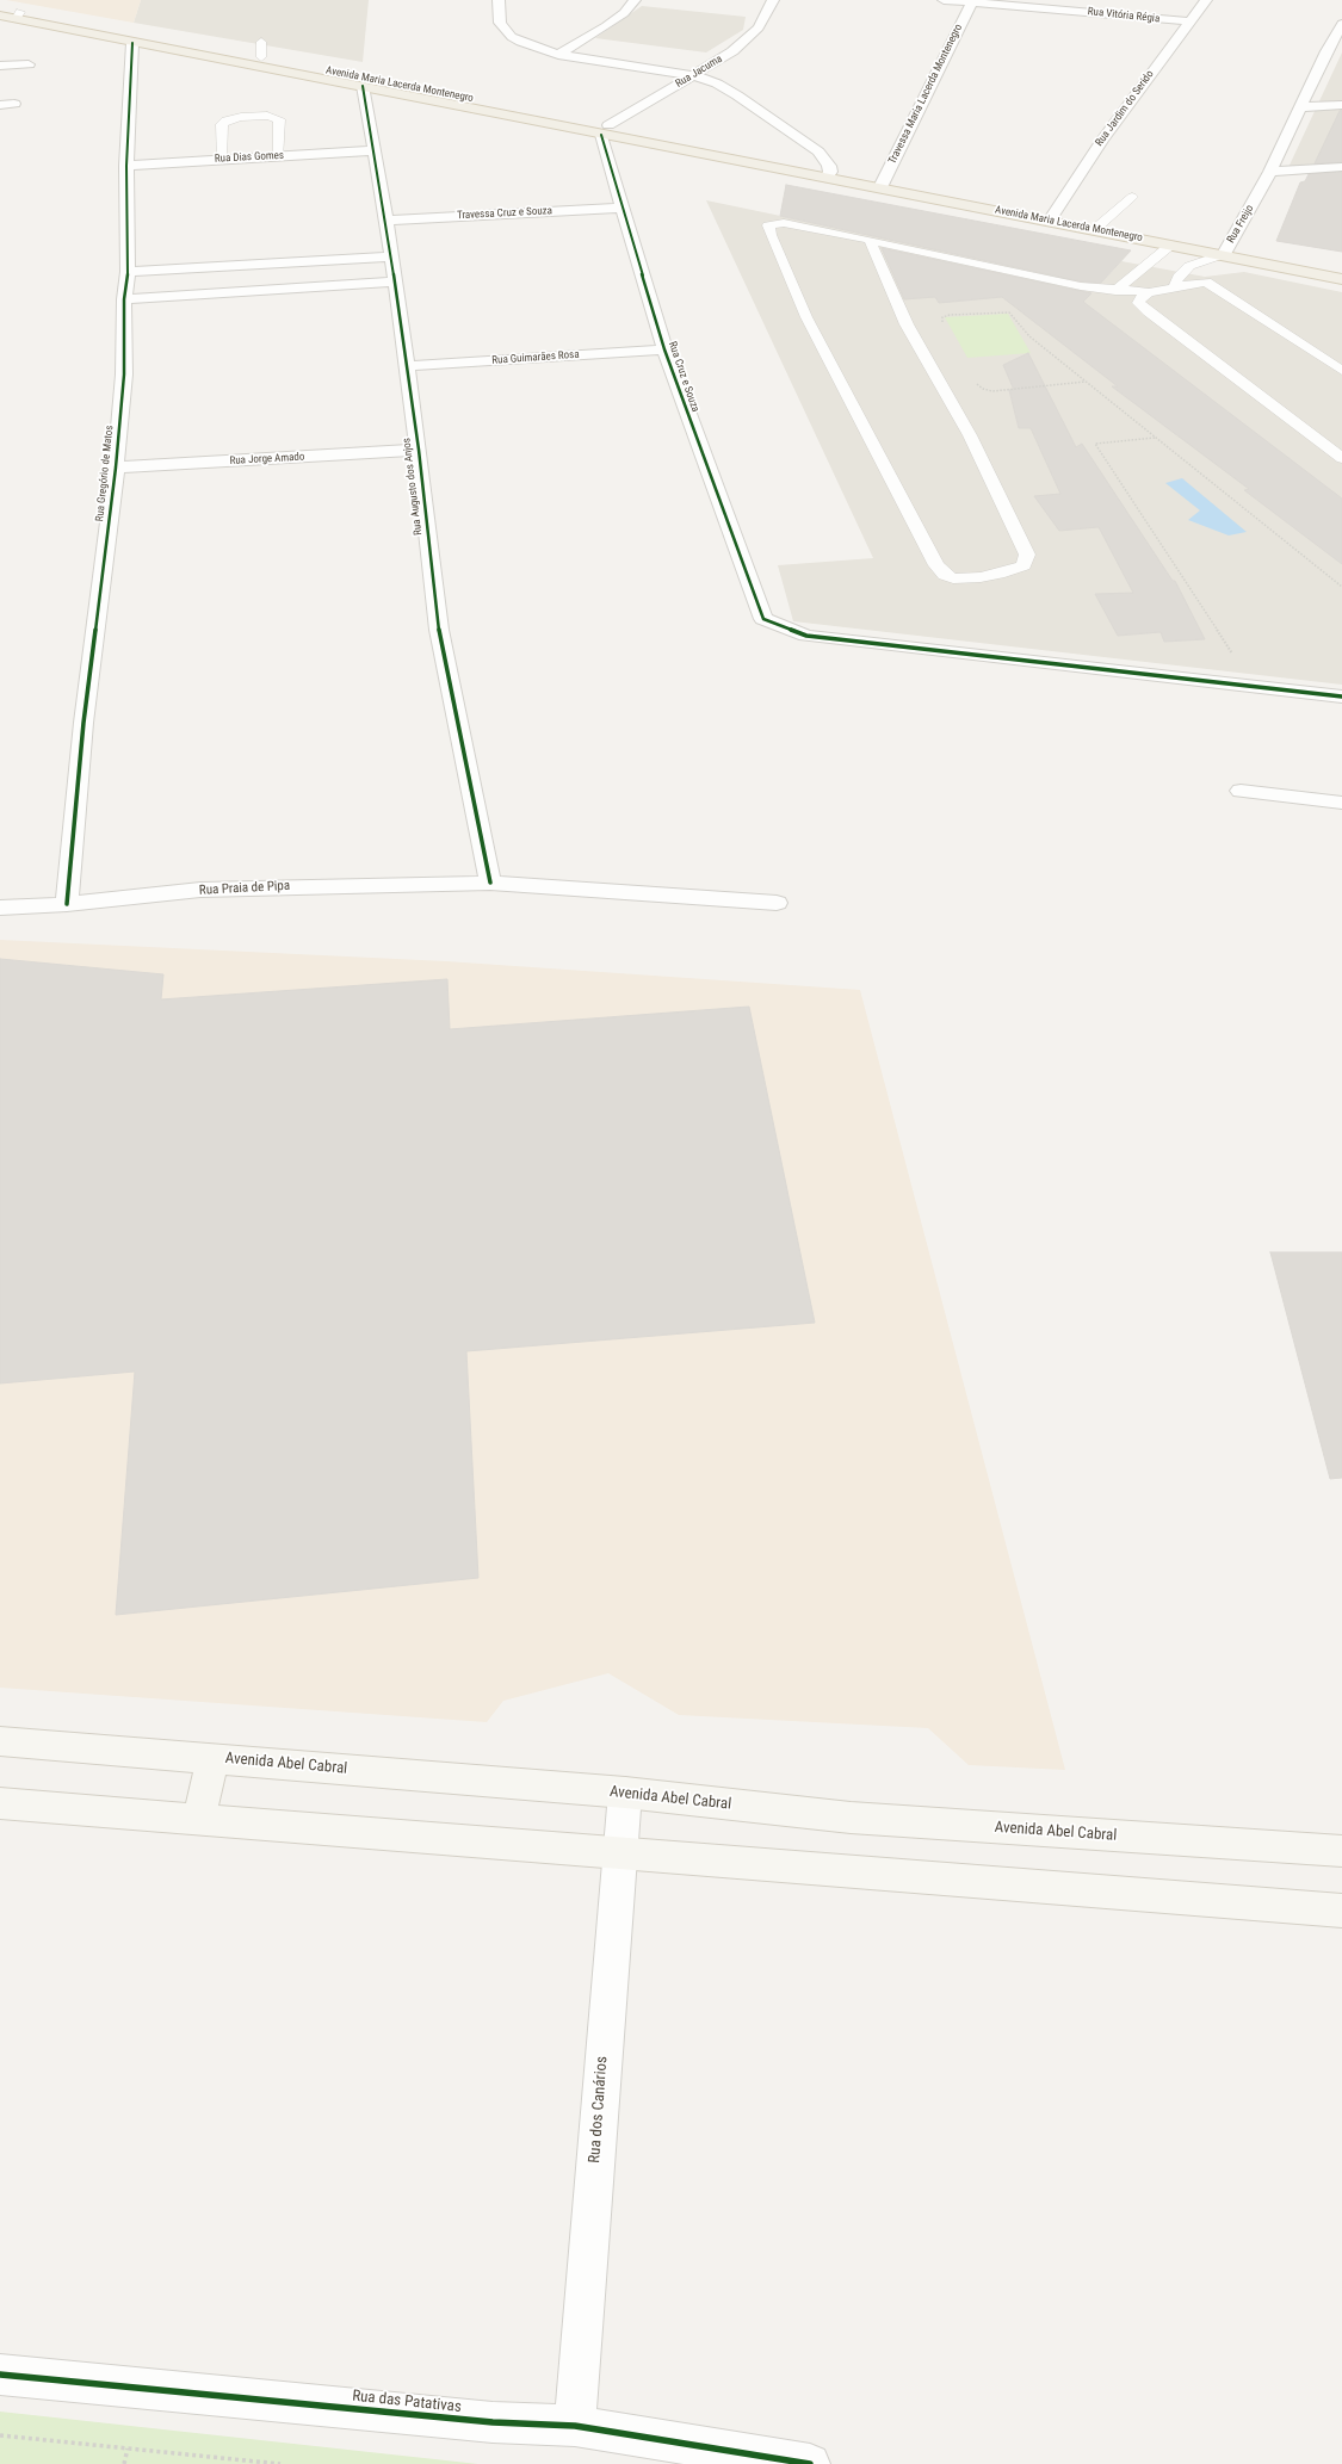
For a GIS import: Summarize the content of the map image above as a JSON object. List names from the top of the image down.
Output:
{
  "streets": {
    "main road": ["Avenida Maria Lacerda Montenegro", "Avenida Abel Cabral"],
    "street": [
      "Rua Vitória Régia",
      "Rua Jacuma",
      "Travessa Maria Lacerda Montenegro",
      "Rua Jardim do Serido",
      "Rua Dias Gomes",
      "Travessa Cruz e Souza",
      "Rua Freijo",
      "Rua Guimarães Rosa",
      "Rua Cruz e Souza",
      "Rua Jorge Amado",
      "Rua Gregório de Matos",
      "Rua Augusto dos Anjos",
      "Rua Praia de Pipa",
      "Rua dos Canários",
      "Rua das Patativas"
    ]
  },
  "crossings": [
    ["Rua Vitória Régia", "Travessa Maria Lacerda Montenegro"],
    ["Rua Vitória Régia", "Rua Jardim do Serido"],
    ["Rua Jacuma", "Avenida Maria Lacerda Montenegro"],
    ["Rua Jacuma", "Rua Cruz e Souza"],
    ["Avenida Maria Lacerda Montenegro", "Travessa Maria Lacerda Montenegro"],
    ["Avenida Maria Lacerda Montenegro", "Rua Jardim do Serido"],
    ["Avenida Maria Lacerda Montenegro", "Rua Freijo"],
    ["Avenida Maria Lacerda Montenegro", "Rua Cruz e Souza"],
    ["Avenida Maria Lacerda Montenegro", "Rua Gregório de Matos"],
    ["Avenida Maria Lacerda Montenegro", "Rua Augusto dos Anjos"],
    ["Rua Dias Gomes", "Rua Gregório de Matos"],
    ["Rua Dias Gomes", "Rua Augusto dos Anjos"],
    ["Travessa Cruz e Souza", "Rua Cruz e Souza"],
    ["Travessa Cruz e Souza", "Rua Augusto dos Anjos"],
    ["Rua Guimarães Rosa", "Rua Cruz e Souza"],
    ["Rua Guimarães Rosa", "Rua Augusto dos Anjos"],
    ["Rua Jorge Amado", "Rua Gregório de Matos"],
    ["Rua Jorge Amado", "Rua Augusto dos Anjos"],
    ["Rua Gregório de Matos", "Rua Praia de Pipa"],
    ["Rua Augusto dos Anjos", "Rua Praia de Pipa"],
    ["Avenida Abel Cabral", "Rua dos Canários"],
    ["Rua dos Canários", "Rua das Patativas"]
  ]
}
